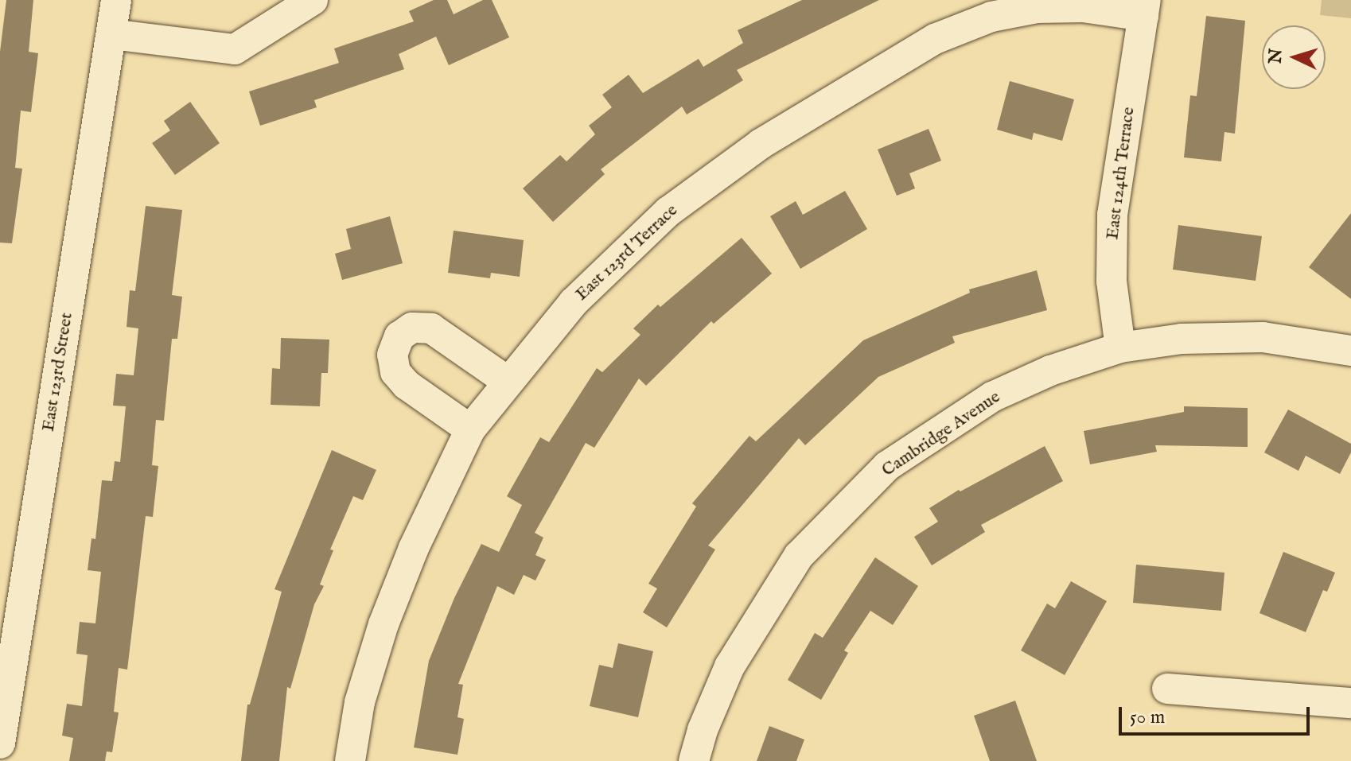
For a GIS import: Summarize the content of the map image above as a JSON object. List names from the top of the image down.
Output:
{
  "streets": {
    "street": [
      "East 124th Terrace",
      "East 123rd Terrace",
      "East 123rd Street",
      "Cambridge Avenue"
    ]
  },
  "crossings": [
    ["East 124th Terrace", "East 123rd Terrace"],
    ["East 124th Terrace", "Cambridge Avenue"]
  ],
  "scale_bar": "50 m",
  "north": "left"
}
